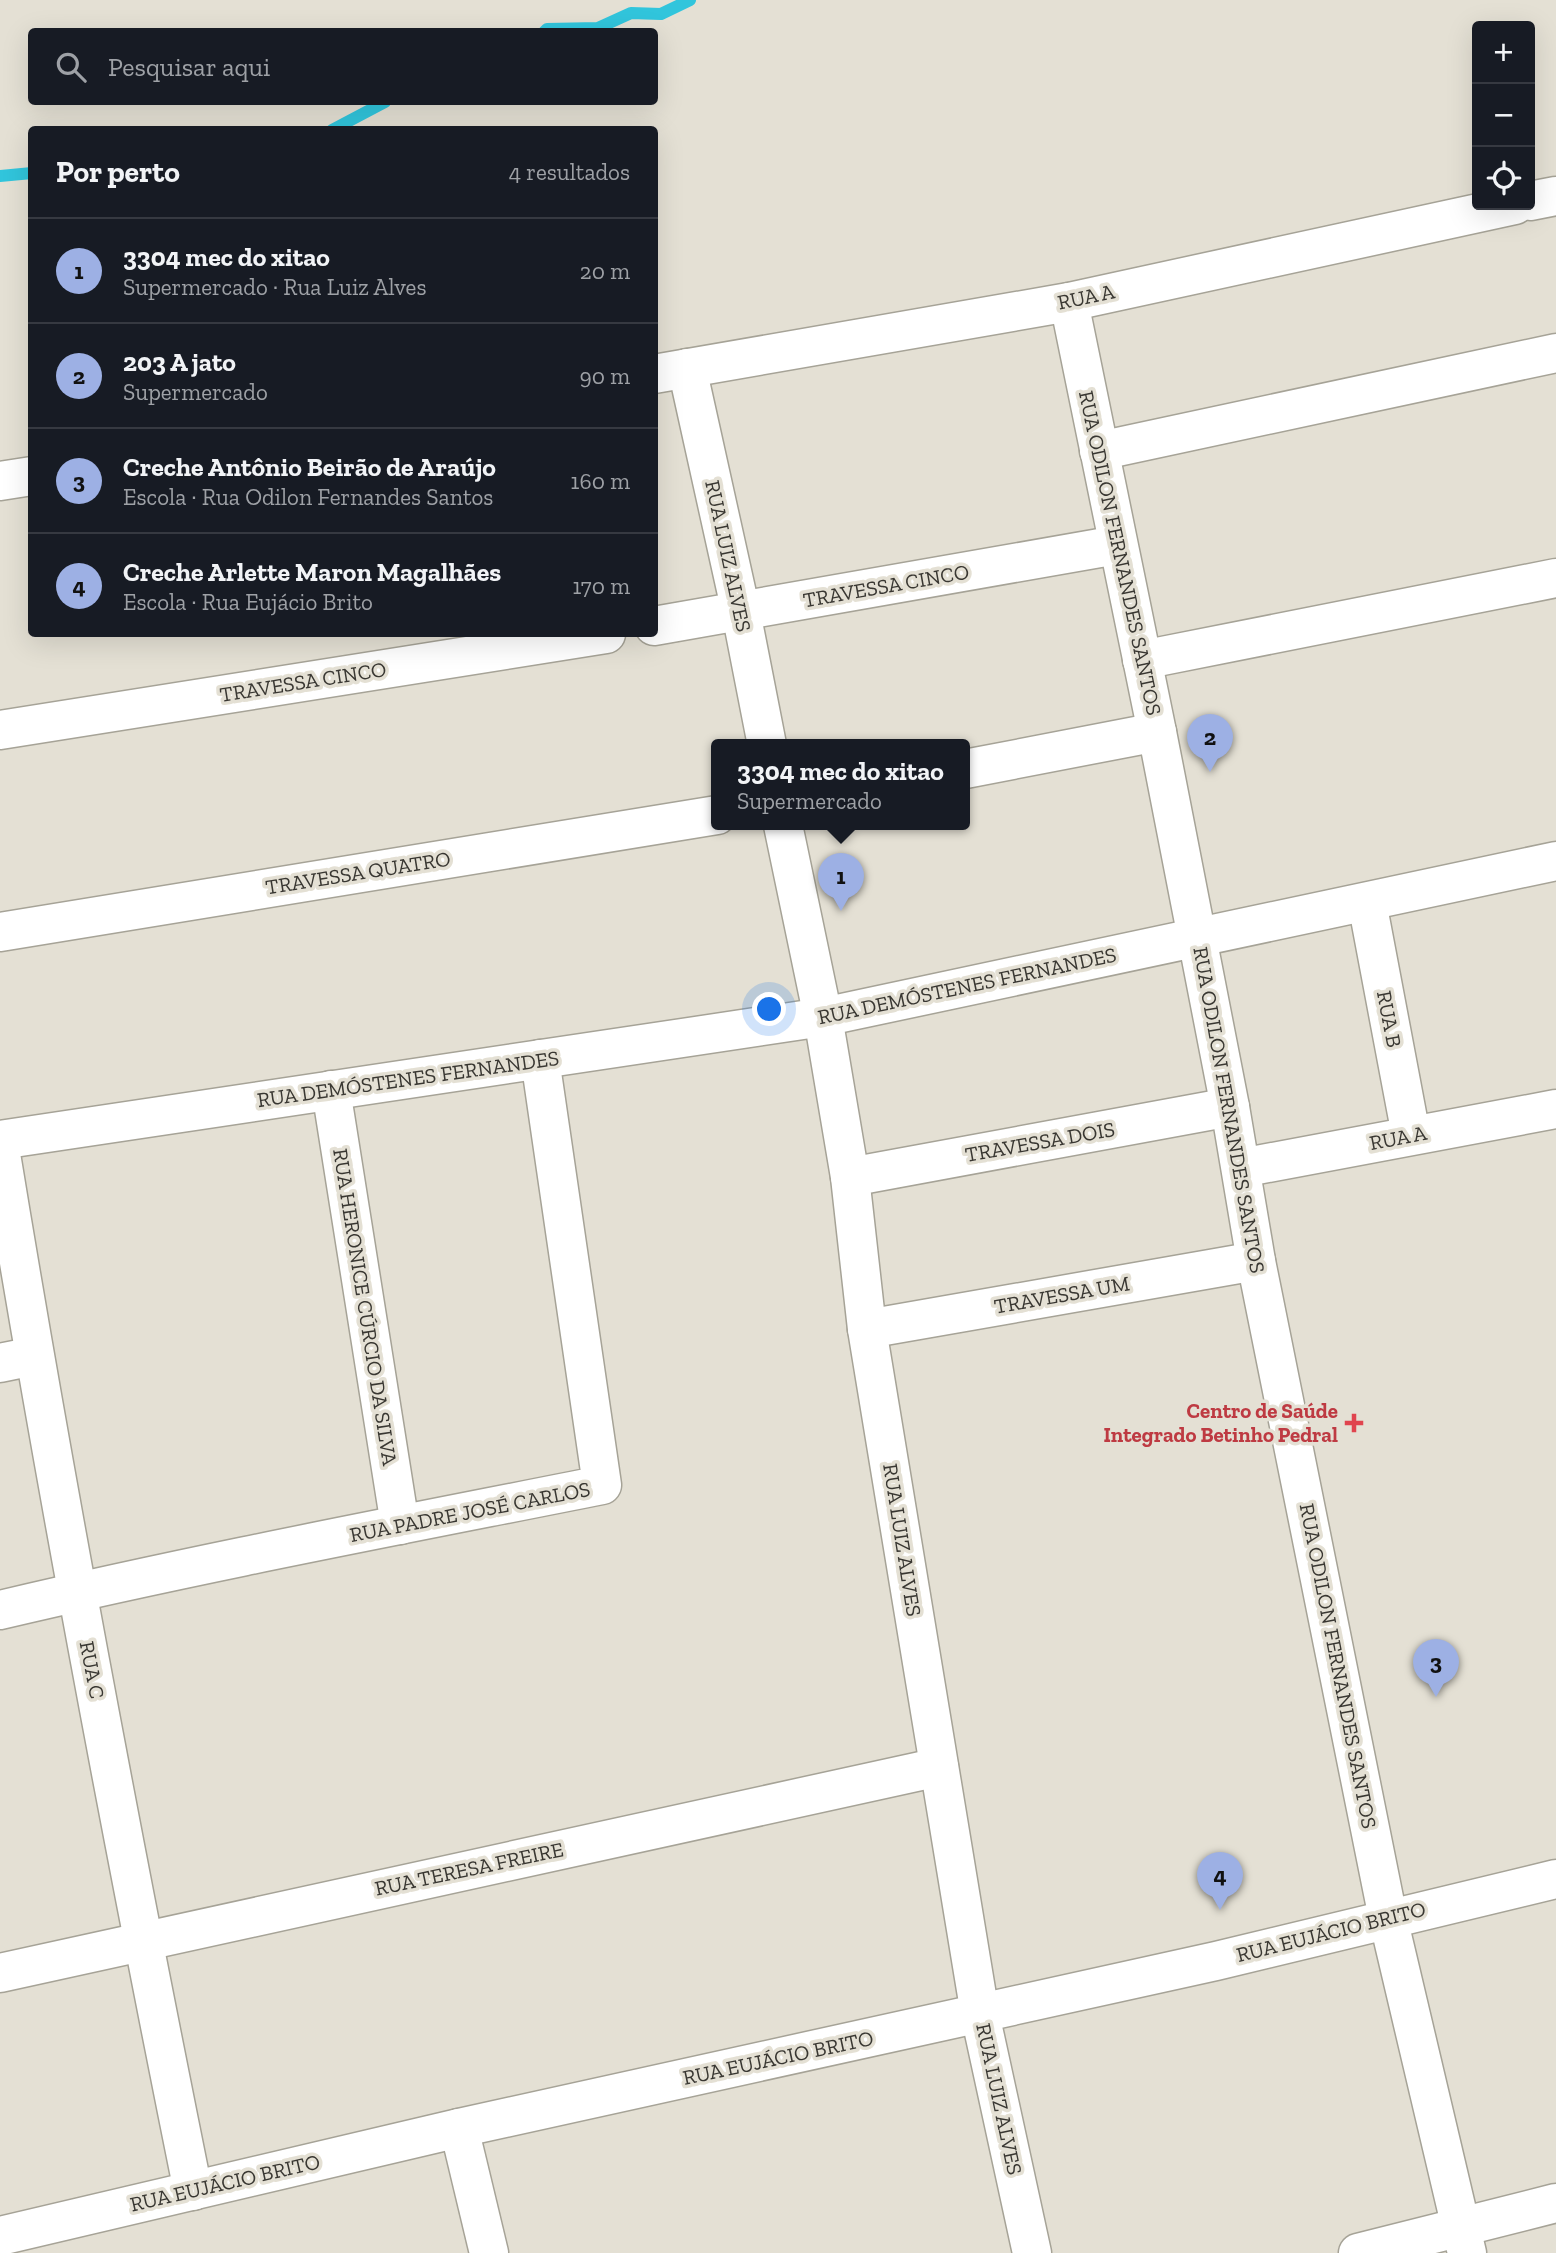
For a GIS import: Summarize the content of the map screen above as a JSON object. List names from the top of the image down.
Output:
{
  "streets": {
    "street": [
      "RUA A",
      "RUA ODILON FERNANDES SANTOS",
      "RUA LUIZ ALVES",
      "TRAVESSA CINCO",
      "TRAVESSA QUATRO",
      "RUA DEMÓSTENES FERNANDES",
      "RUA B",
      "TRAVESSA DOIS",
      "TRAVESSA UM",
      "RUA HERONICE CÚRCIO DA SILVA",
      "RUA PADRE JOSÉ CARLOS",
      "RUA C",
      "RUA TERESA FREIRE",
      "RUA EUJÁCIO BRITO"
    ]
  },
  "crossings": [
    ["RUA A", "RUA ODILON FERNANDES SANTOS"],
    ["RUA A", "RUA LUIZ ALVES"],
    ["RUA A", "RUA B"],
    ["RUA ODILON FERNANDES SANTOS", "TRAVESSA CINCO"],
    ["RUA ODILON FERNANDES SANTOS", "RUA DEMÓSTENES FERNANDES"],
    ["RUA ODILON FERNANDES SANTOS", "TRAVESSA DOIS"],
    ["RUA ODILON FERNANDES SANTOS", "TRAVESSA UM"],
    ["RUA ODILON FERNANDES SANTOS", "RUA EUJÁCIO BRITO"],
    ["RUA LUIZ ALVES", "TRAVESSA CINCO"],
    ["RUA LUIZ ALVES", "RUA DEMÓSTENES FERNANDES"],
    ["RUA LUIZ ALVES", "TRAVESSA DOIS"],
    ["RUA LUIZ ALVES", "TRAVESSA UM"],
    ["RUA LUIZ ALVES", "RUA TERESA FREIRE"],
    ["RUA LUIZ ALVES", "RUA EUJÁCIO BRITO"],
    ["RUA DEMÓSTENES FERNANDES", "RUA B"],
    ["RUA DEMÓSTENES FERNANDES", "RUA HERONICE CÚRCIO DA SILVA"],
    ["RUA DEMÓSTENES FERNANDES", "RUA PADRE JOSÉ CARLOS"],
    ["RUA HERONICE CÚRCIO DA SILVA", "RUA PADRE JOSÉ CARLOS"],
    ["RUA PADRE JOSÉ CARLOS", "RUA C"],
    ["RUA C", "RUA TERESA FREIRE"],
    ["RUA C", "RUA EUJÁCIO BRITO"]
  ],
  "places": {
    "health": ["Centro de Saúde Integrado Betinho Pedral"]
  },
  "page": {
    "map_buttons": ["+", "−"],
    "search": "Pesquisar aqui",
    "heading": ["Por perto", "4 resultados"],
    "list": [
      {
        "mark": "1",
        "name": "3304 mec do xitao",
        "note": "Supermercado · Rua Luiz Alves",
        "value": "20 m"
      },
      {
        "mark": "2",
        "name": "203 A jato",
        "note": "Supermercado",
        "value": "90 m"
      },
      {
        "mark": "3",
        "name": "Creche Antônio Beirão de Araújo",
        "note": "Escola · Rua Odilon Fernandes Santos",
        "value": "160 m"
      },
      {
        "mark": "4",
        "name": "Creche Arlette Maron Magalhães",
        "note": "Escola · Rua Eujácio Brito",
        "value": "170 m"
      }
    ],
    "pins": [
      "2",
      "1",
      "3",
      "4"
    ],
    "popup": ["3304 mec do xitao", "Supermercado"]
  }
}
